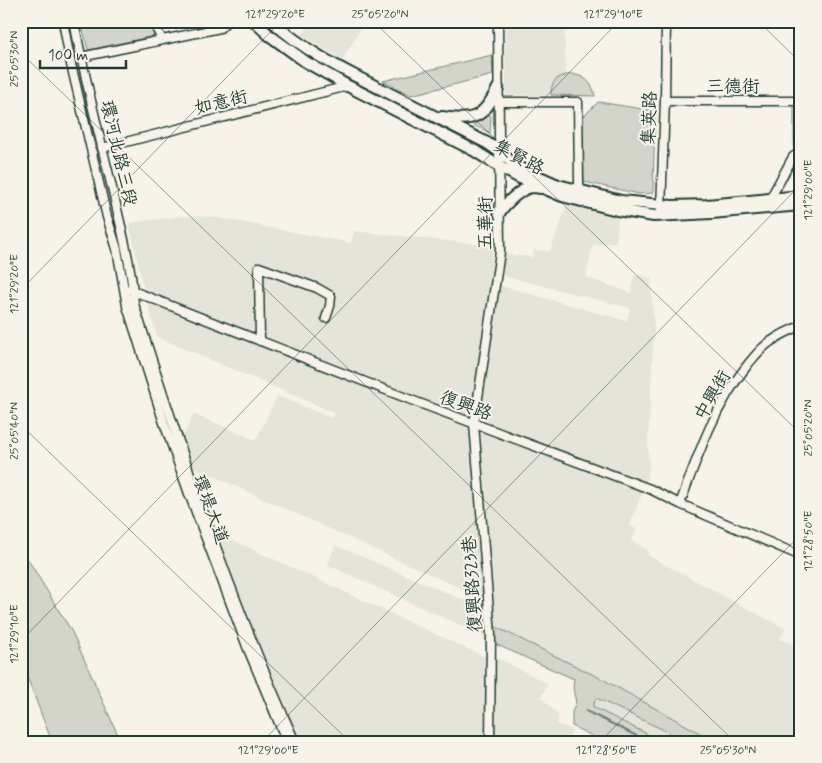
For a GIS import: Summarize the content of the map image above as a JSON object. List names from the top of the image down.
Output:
{
  "streets": {
    "main road": ["集賢路"],
    "street": [
      "三德街",
      "如意街",
      "集英路",
      "環河北路三段",
      "五華街",
      "中興街",
      "復興路",
      "環堤大道",
      "復興路323巷"
    ]
  },
  "crossings": [
    ["三德街", "集英路"],
    ["如意街", "環河北路三段"],
    ["如意街", "集賢路"],
    ["集英路", "集賢路"],
    ["環河北路三段", "復興路"],
    ["環河北路三段", "環堤大道"],
    ["集賢路", "五華街"],
    ["五華街", "復興路"],
    ["五華街", "復興路323巷"],
    ["中興街", "復興路"],
    ["復興路", "環堤大道"],
    ["復興路", "復興路323巷"]
  ],
  "scale_bar": "100 m",
  "coordinates": [
    "121°29'20\"E",
    "25°05'20\"N",
    "121°29'10\"E",
    "25°05'30\"N",
    "121°29'00\"E",
    "25°05'40\"N",
    "121°28'50\"E"
  ]
}
